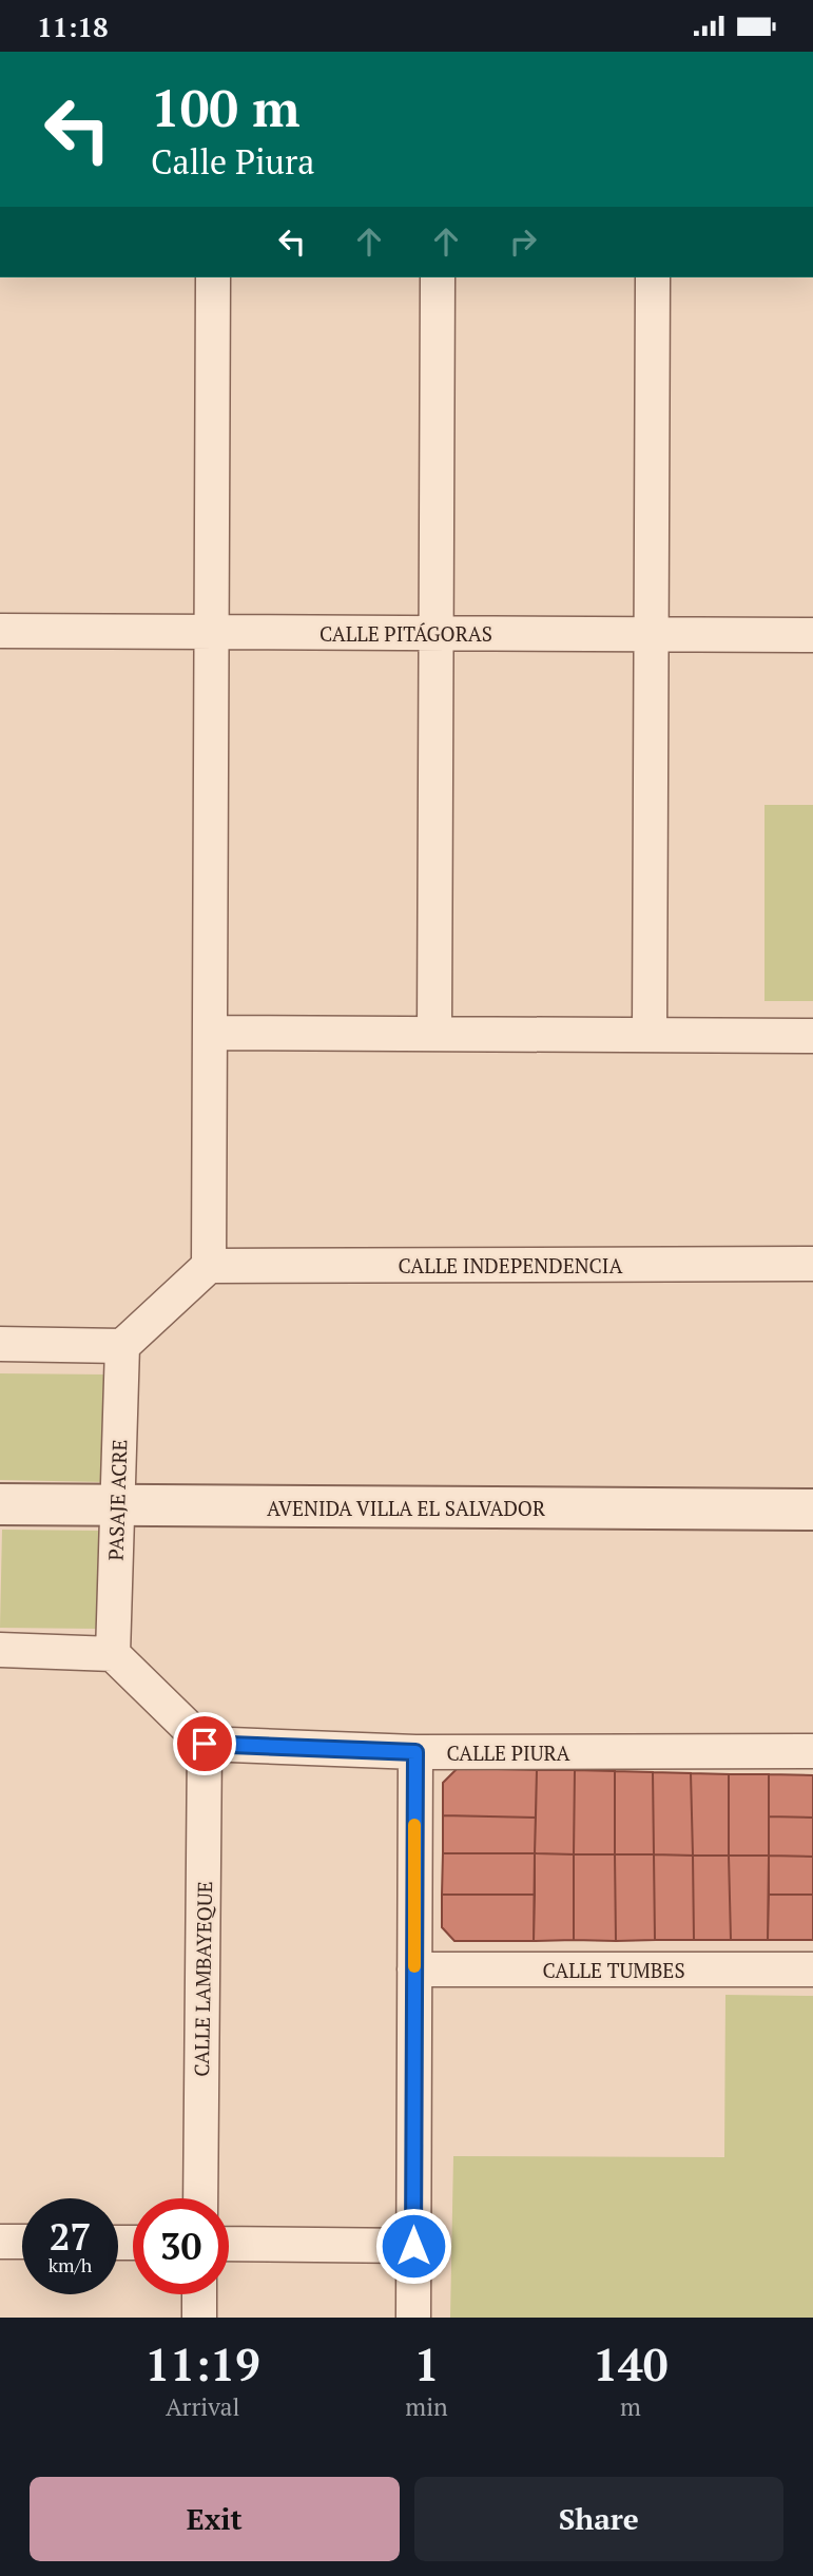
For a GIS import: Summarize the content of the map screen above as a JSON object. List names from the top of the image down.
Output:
{
  "streets": {
    "street": [
      "CALLE PITÁGORAS",
      "CALLE INDEPENDENCIA",
      "PASAJE ACRE",
      "AVENIDA VILLA EL SALVADOR",
      "CALLE PIURA",
      "CALLE TUMBES",
      "CALLE LAMBAYEQUE"
    ]
  },
  "crossings": [
    ["PASAJE ACRE", "AVENIDA VILLA EL SALVADOR"],
    ["CALLE PIURA", "CALLE LAMBAYEQUE"]
  ],
  "page": {
    "status": "11:18",
    "turn": ["100 m", "Calle Piura"],
    "speed": "27 km/h",
    "limit": "30",
    "eta": [
      "11:19",
      "Arrival",
      "1",
      "min",
      "140",
      "m"
    ],
    "buttons": ["Exit", "Share"]
  }
}
